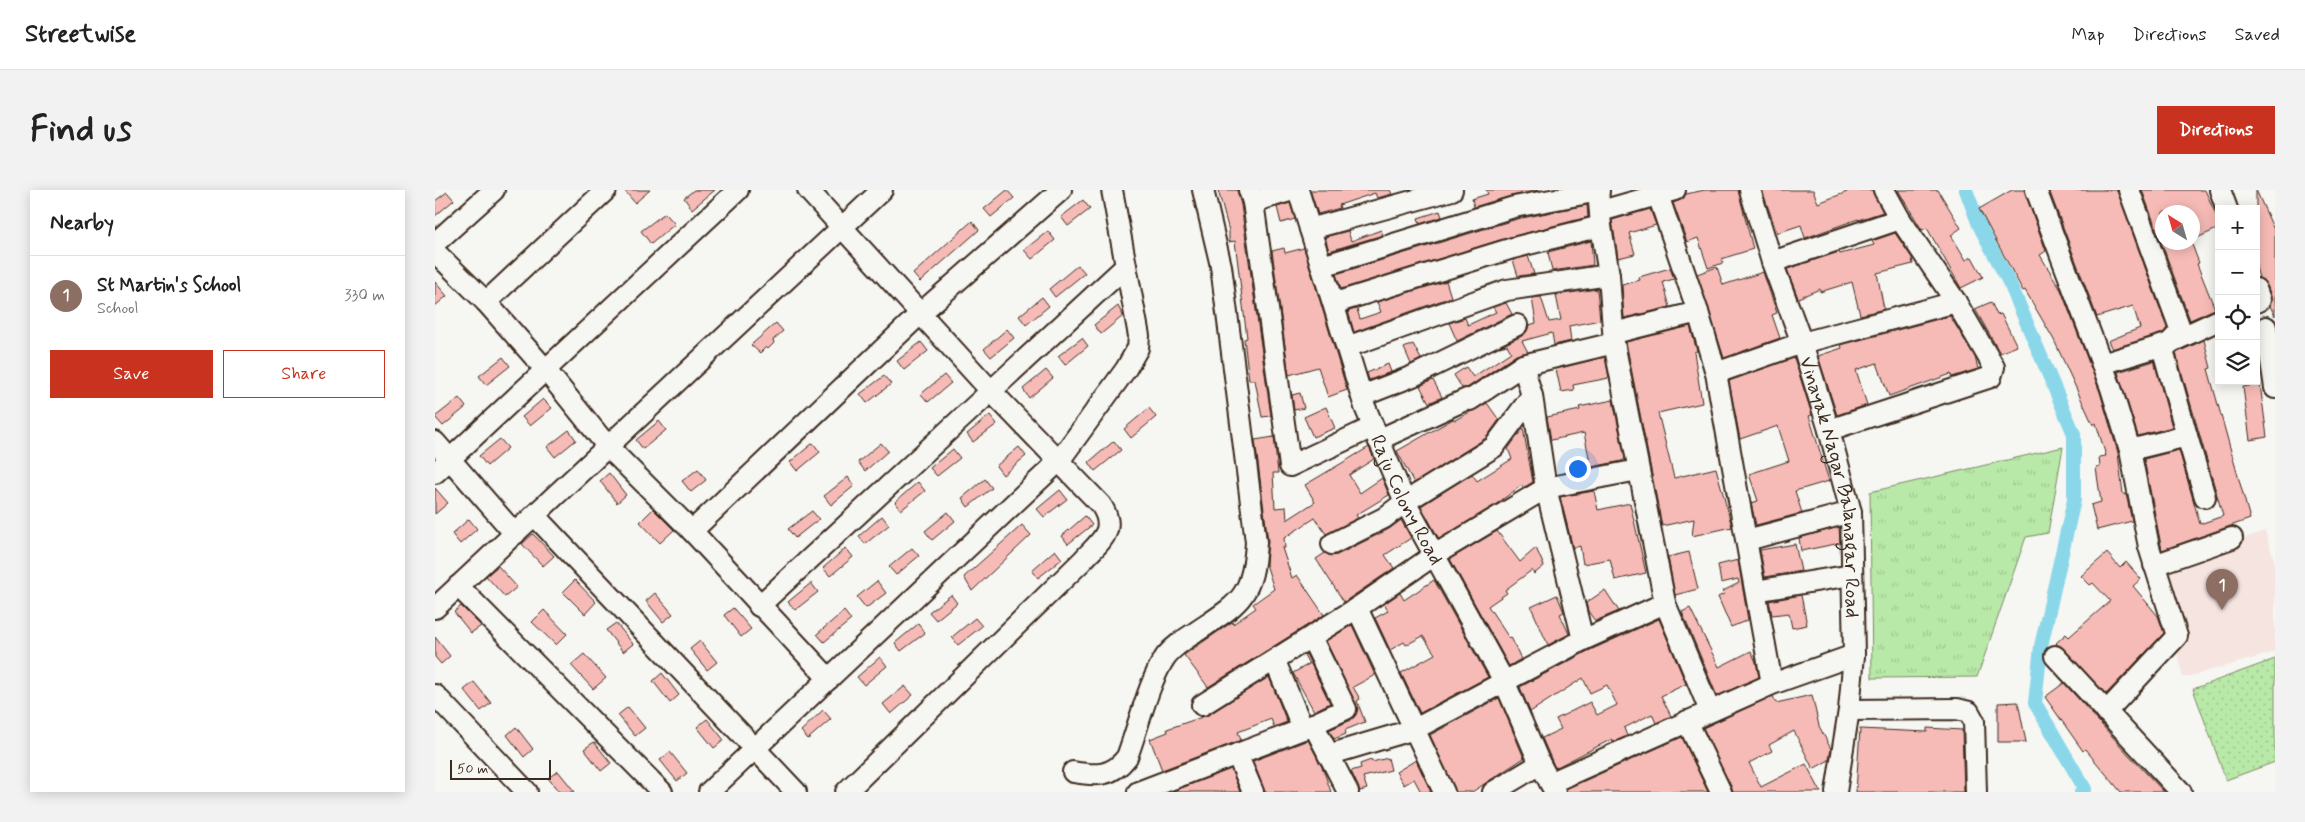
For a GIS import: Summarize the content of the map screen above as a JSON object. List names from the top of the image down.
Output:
{
  "streets": {
    "street": ["Vinayak Nagar Balanagar Road", "Raju Colony Road"]
  },
  "scale_bar": "50 m",
  "north": "top left",
  "page": {
    "header": "Streetwise",
    "nav": ["Map", "Directions", "Saved"],
    "buttons": [
      "Directions",
      ["Save", "Share"]
    ],
    "title": "Find us",
    "heading": "Nearby",
    "map_buttons": ["+", "−"],
    "list": [
      {
        "mark": "1",
        "name": "St Martin's School",
        "note": "School",
        "value": "330 m"
      }
    ],
    "pins": "1",
    "scale": "50 m"
  }
}
